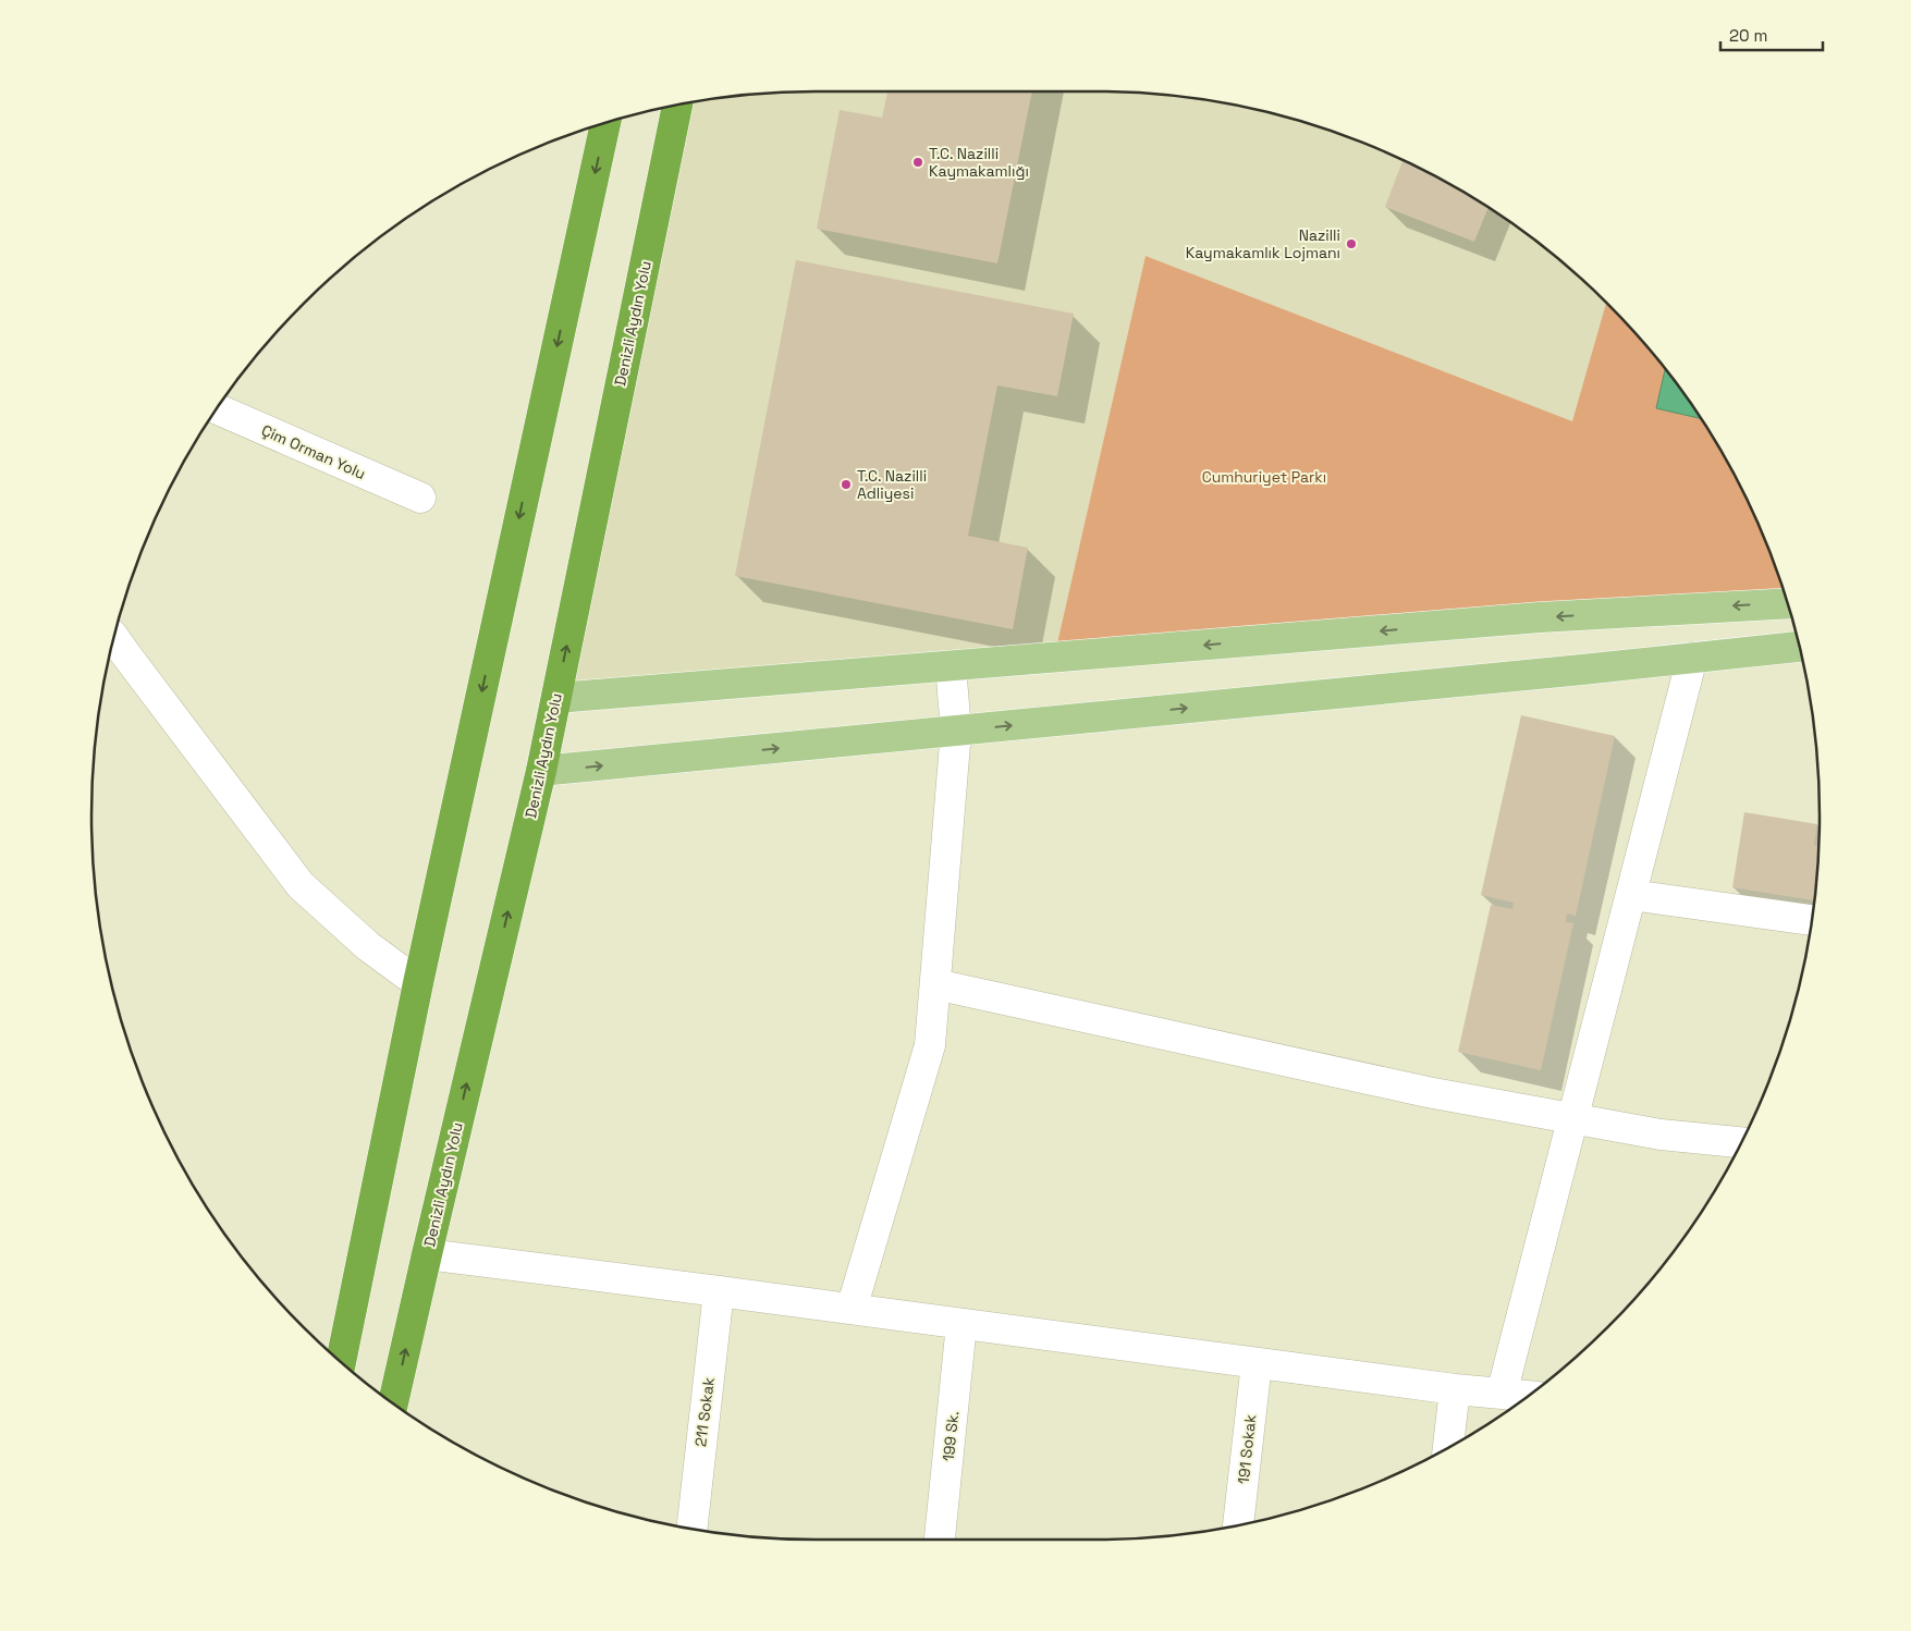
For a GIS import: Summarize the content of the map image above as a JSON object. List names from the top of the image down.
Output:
{
  "streets": {
    "highway": ["Denizli Aydın Yolu"],
    "street": [
      "Çim Orman Yolu",
      "211 Sokak",
      "199 Sk.",
      "191 Sokak"
    ]
  },
  "parks": ["Cumhuriyet Parkı"],
  "places": ["T.C. Nazilli Kaymakamlığı", "Nazilli Kaymakamlık Lojmanı", "T.C. Nazilli Adliyesi"],
  "scale_bar": "20 m"
}
